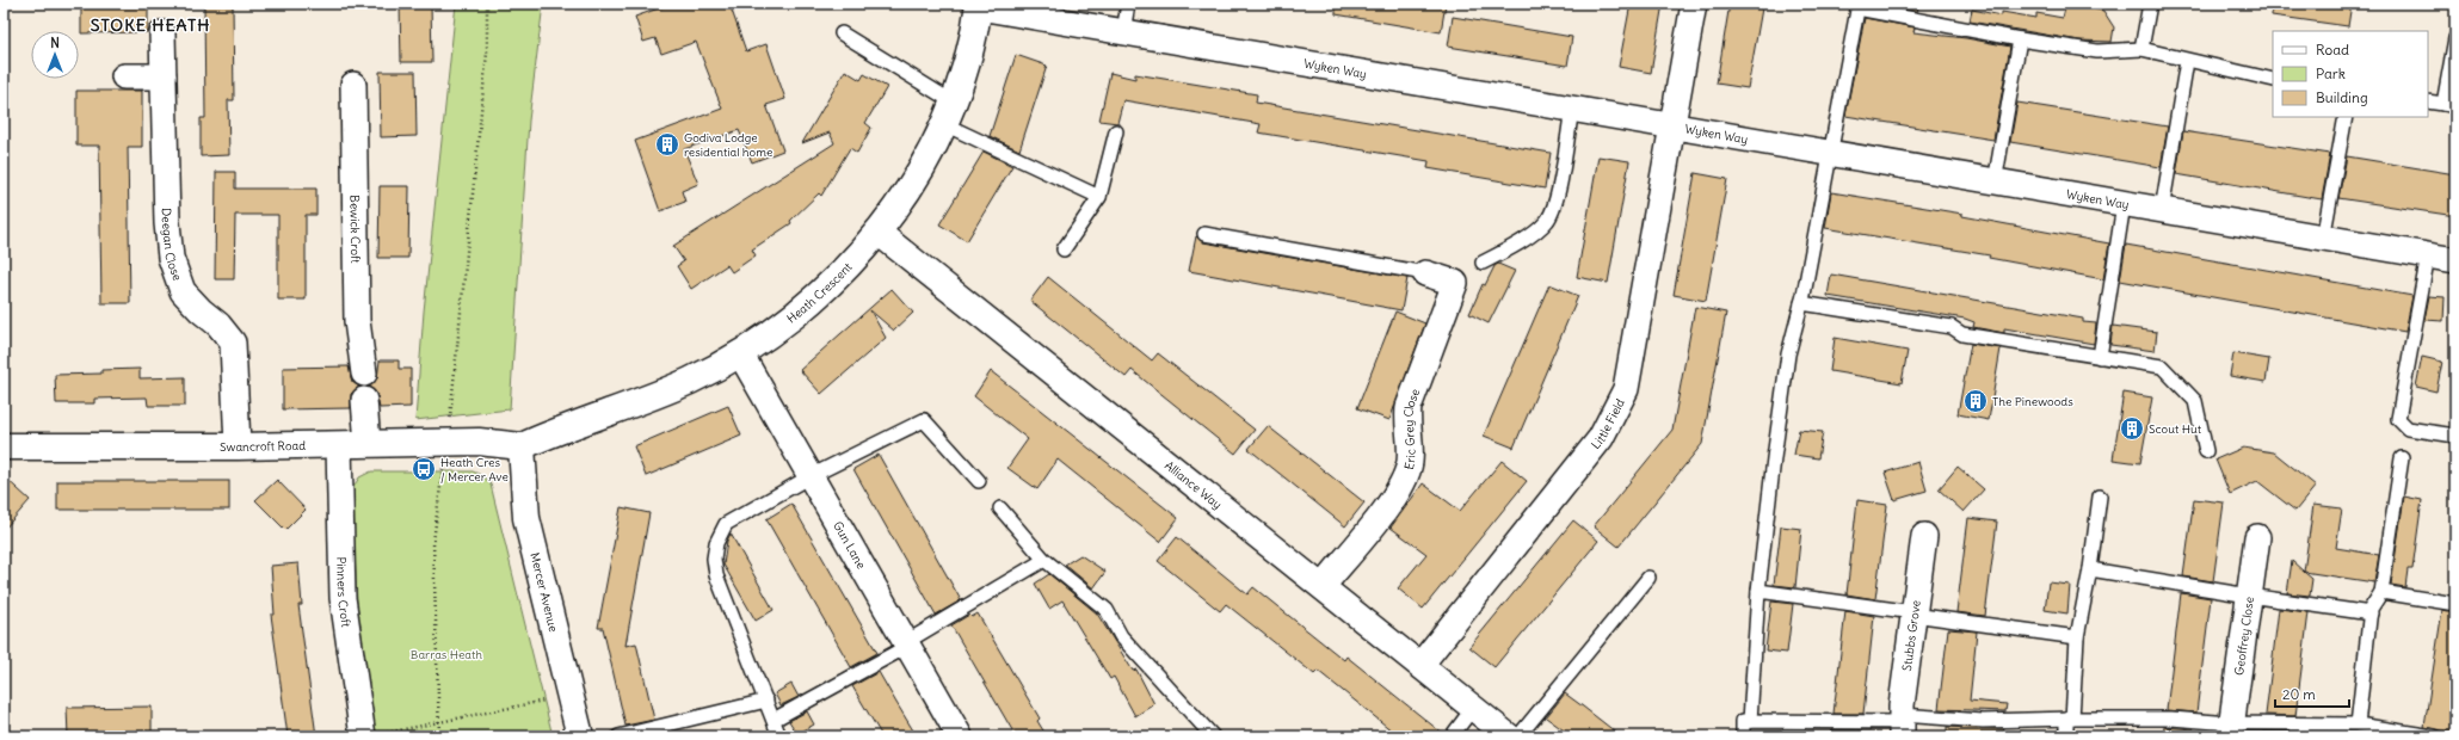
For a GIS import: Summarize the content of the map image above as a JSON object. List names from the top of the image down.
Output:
{
  "streets": {
    "street": [
      "Wyken Way",
      "Bewick Croft",
      "Deegan Close",
      "Heath Crescent",
      "Little Field",
      "Eric Grey Close",
      "Swancroft Road",
      "Alliance Way",
      "Gun Lane",
      "Pinners Croft",
      "Mercer Avenue",
      "Stubbs Grove",
      "Geoffrey Close"
    ]
  },
  "crossings": [
    ["Wyken Way", "Heath Crescent"],
    ["Wyken Way", "Little Field"],
    ["Deegan Close", "Swancroft Road"],
    ["Heath Crescent", "Swancroft Road"],
    ["Heath Crescent", "Alliance Way"],
    ["Heath Crescent", "Gun Lane"],
    ["Heath Crescent", "Mercer Avenue"],
    ["Little Field", "Alliance Way"],
    ["Eric Grey Close", "Alliance Way"],
    ["Swancroft Road", "Pinners Croft"],
    ["Swancroft Road", "Mercer Avenue"]
  ],
  "districts": ["STOKE HEATH"],
  "parks": ["Barras Heath"],
  "places": {
    "building": ["Godiva Lodge residential home", "The Pinewoods", "Scout Hut"],
    "bus stop": ["Heath Cres / Mercer Ave"]
  },
  "legend": ["Road", "Park", "Building"],
  "scale_bar": "20 m",
  "north": "top"
}
